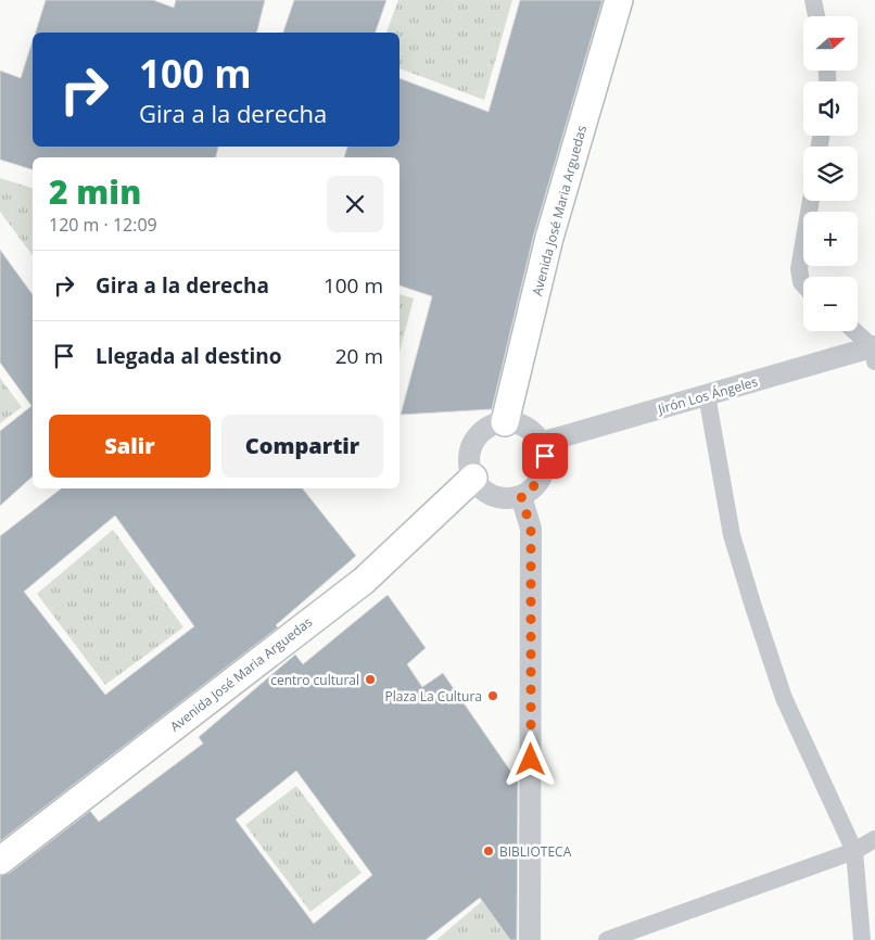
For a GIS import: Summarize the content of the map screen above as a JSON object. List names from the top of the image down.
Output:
{
  "streets": {
    "main road": ["Avenida José Maria Arguedas"],
    "street": ["Jirón Los Ángeles"]
  },
  "crossings": [
    ["Avenida José Maria Arguedas", "Jirón Los Ángeles"]
  ],
  "places": ["centro cultural", "Plaza La Cultura", "BIBLIOTECA"],
  "north": "right",
  "page": {
    "map_buttons": ["+", "−"],
    "turn": ["100 m", "Gira a la derecha"],
    "heading": ["2 min", "120 m · 12:09"],
    "list": [
      {
        "name": "Gira a la derecha",
        "value": "100 m"
      },
      {
        "name": "Llegada al destino",
        "value": "20 m"
      }
    ],
    "buttons": ["Salir", "Compartir"]
  }
}
